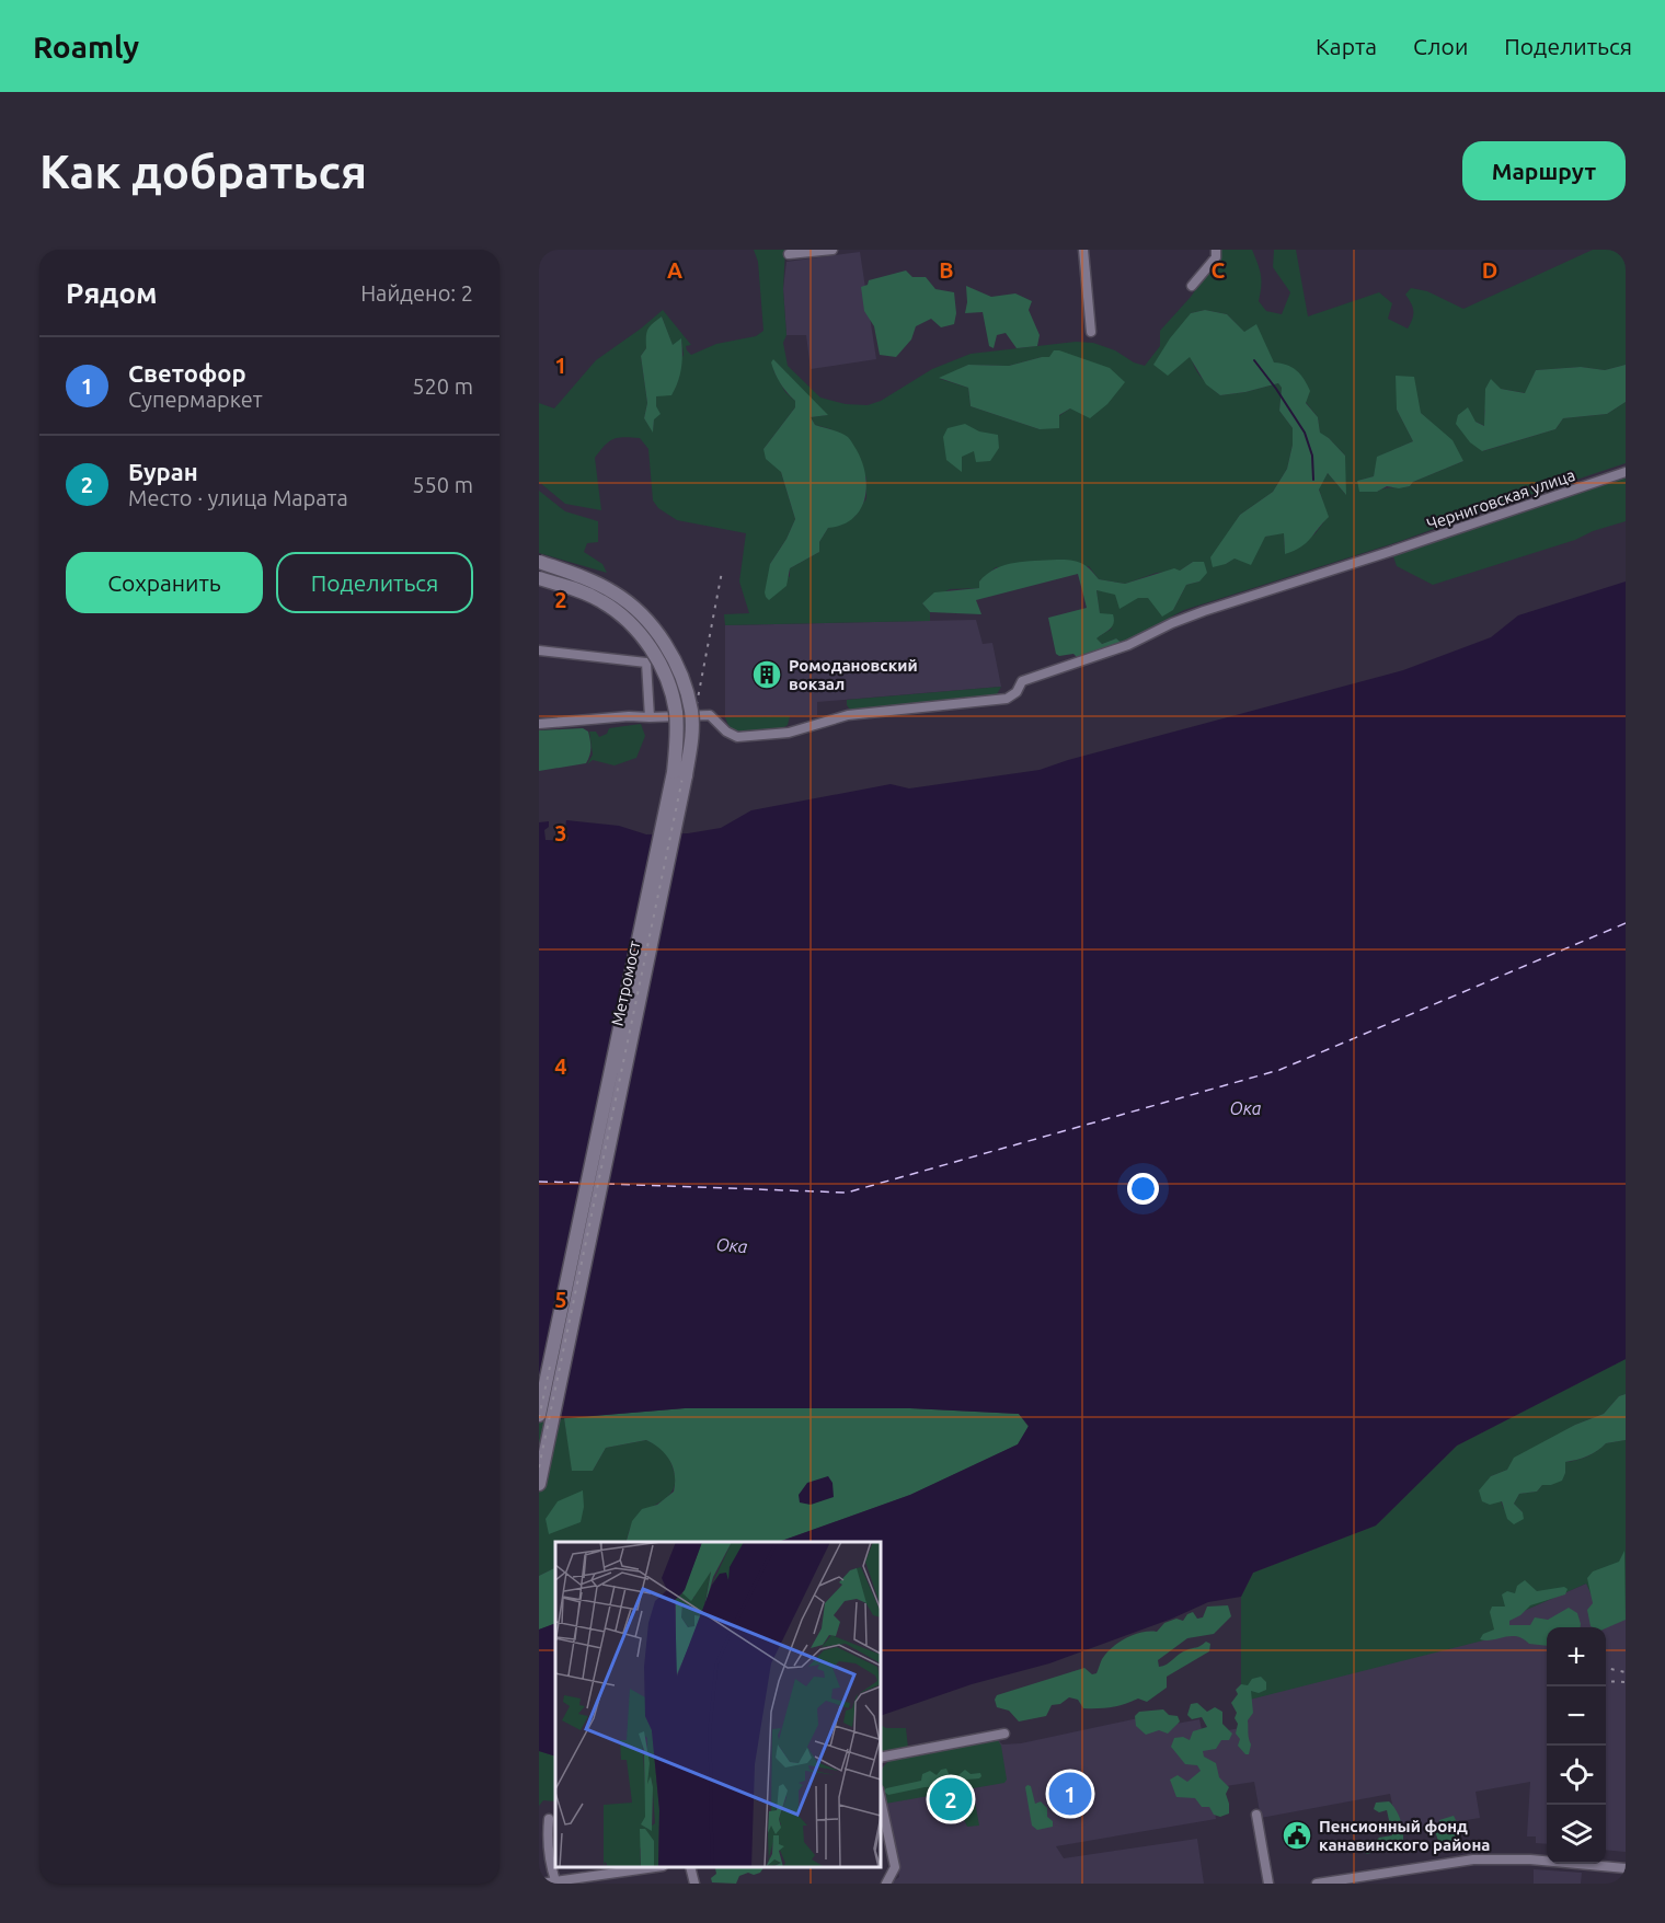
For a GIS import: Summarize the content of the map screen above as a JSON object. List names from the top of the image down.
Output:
{
  "streets": {
    "main road": ["Метромост"],
    "street": ["Черниговская улица"]
  },
  "water": ["Ока"],
  "places": {
    "building": ["Ромодановский вокзал"],
    "public building": ["Пенсионный фонд канавинского района"]
  },
  "page": {
    "header": "Roamly",
    "nav": ["Карта", "Слои", "Поделиться"],
    "buttons": [
      "Маршрут",
      ["Сохранить", "Поделиться"]
    ],
    "title": "Как добраться",
    "heading": ["Рядом", "Найдено: 2"],
    "list": [
      {
        "mark": "1",
        "name": "Светофор",
        "note": "Супермаркет",
        "value": "520 m"
      },
      {
        "mark": "2",
        "name": "Буран",
        "note": "Место · улица Марата",
        "value": "550 m"
      }
    ],
    "map_buttons": ["+", "−"],
    "pins": ["1", "2"]
  },
  "grid": {
    "columns": [
      "A",
      "B",
      "C",
      "D"
    ],
    "rows": [
      "1",
      "2",
      "3",
      "4",
      "5"
    ]
  }
}
